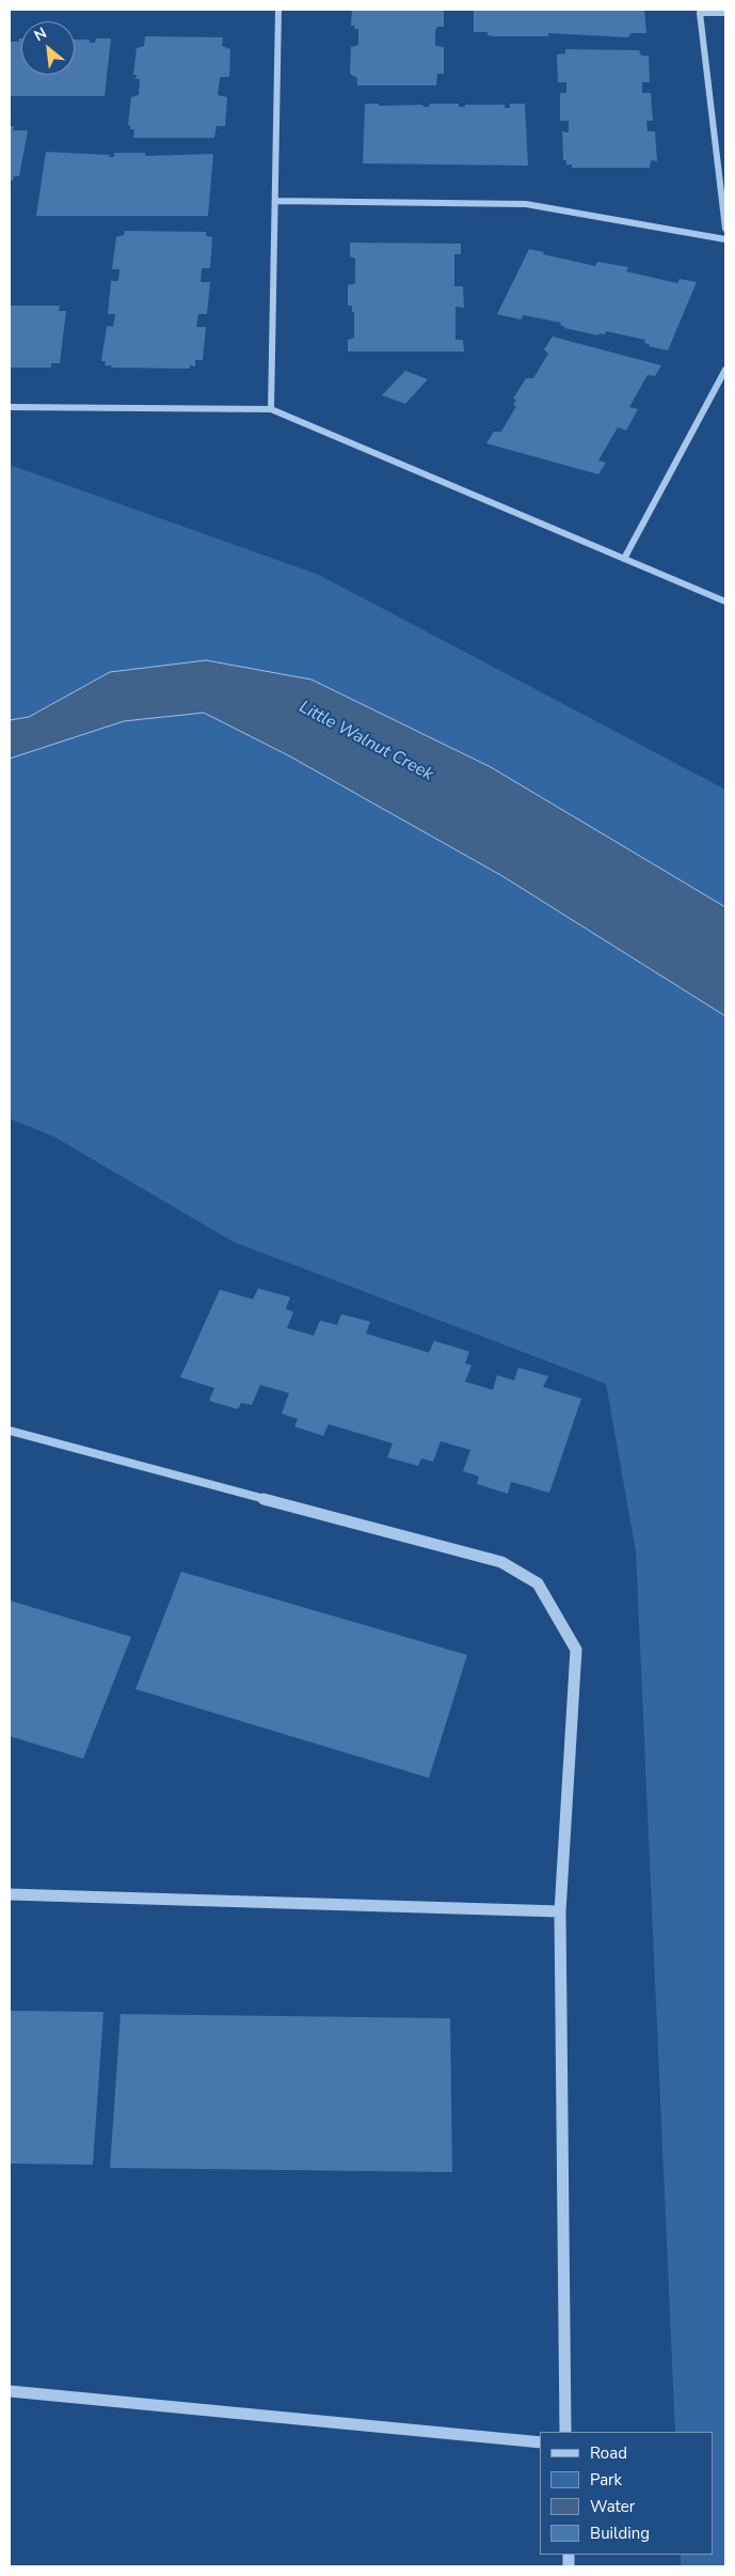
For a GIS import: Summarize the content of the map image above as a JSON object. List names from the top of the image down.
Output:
{
  "water": ["Little Walnut Creek"],
  "legend": [
    "Road",
    "Park",
    "Water",
    "Building"
  ],
  "north": "top left"
}
